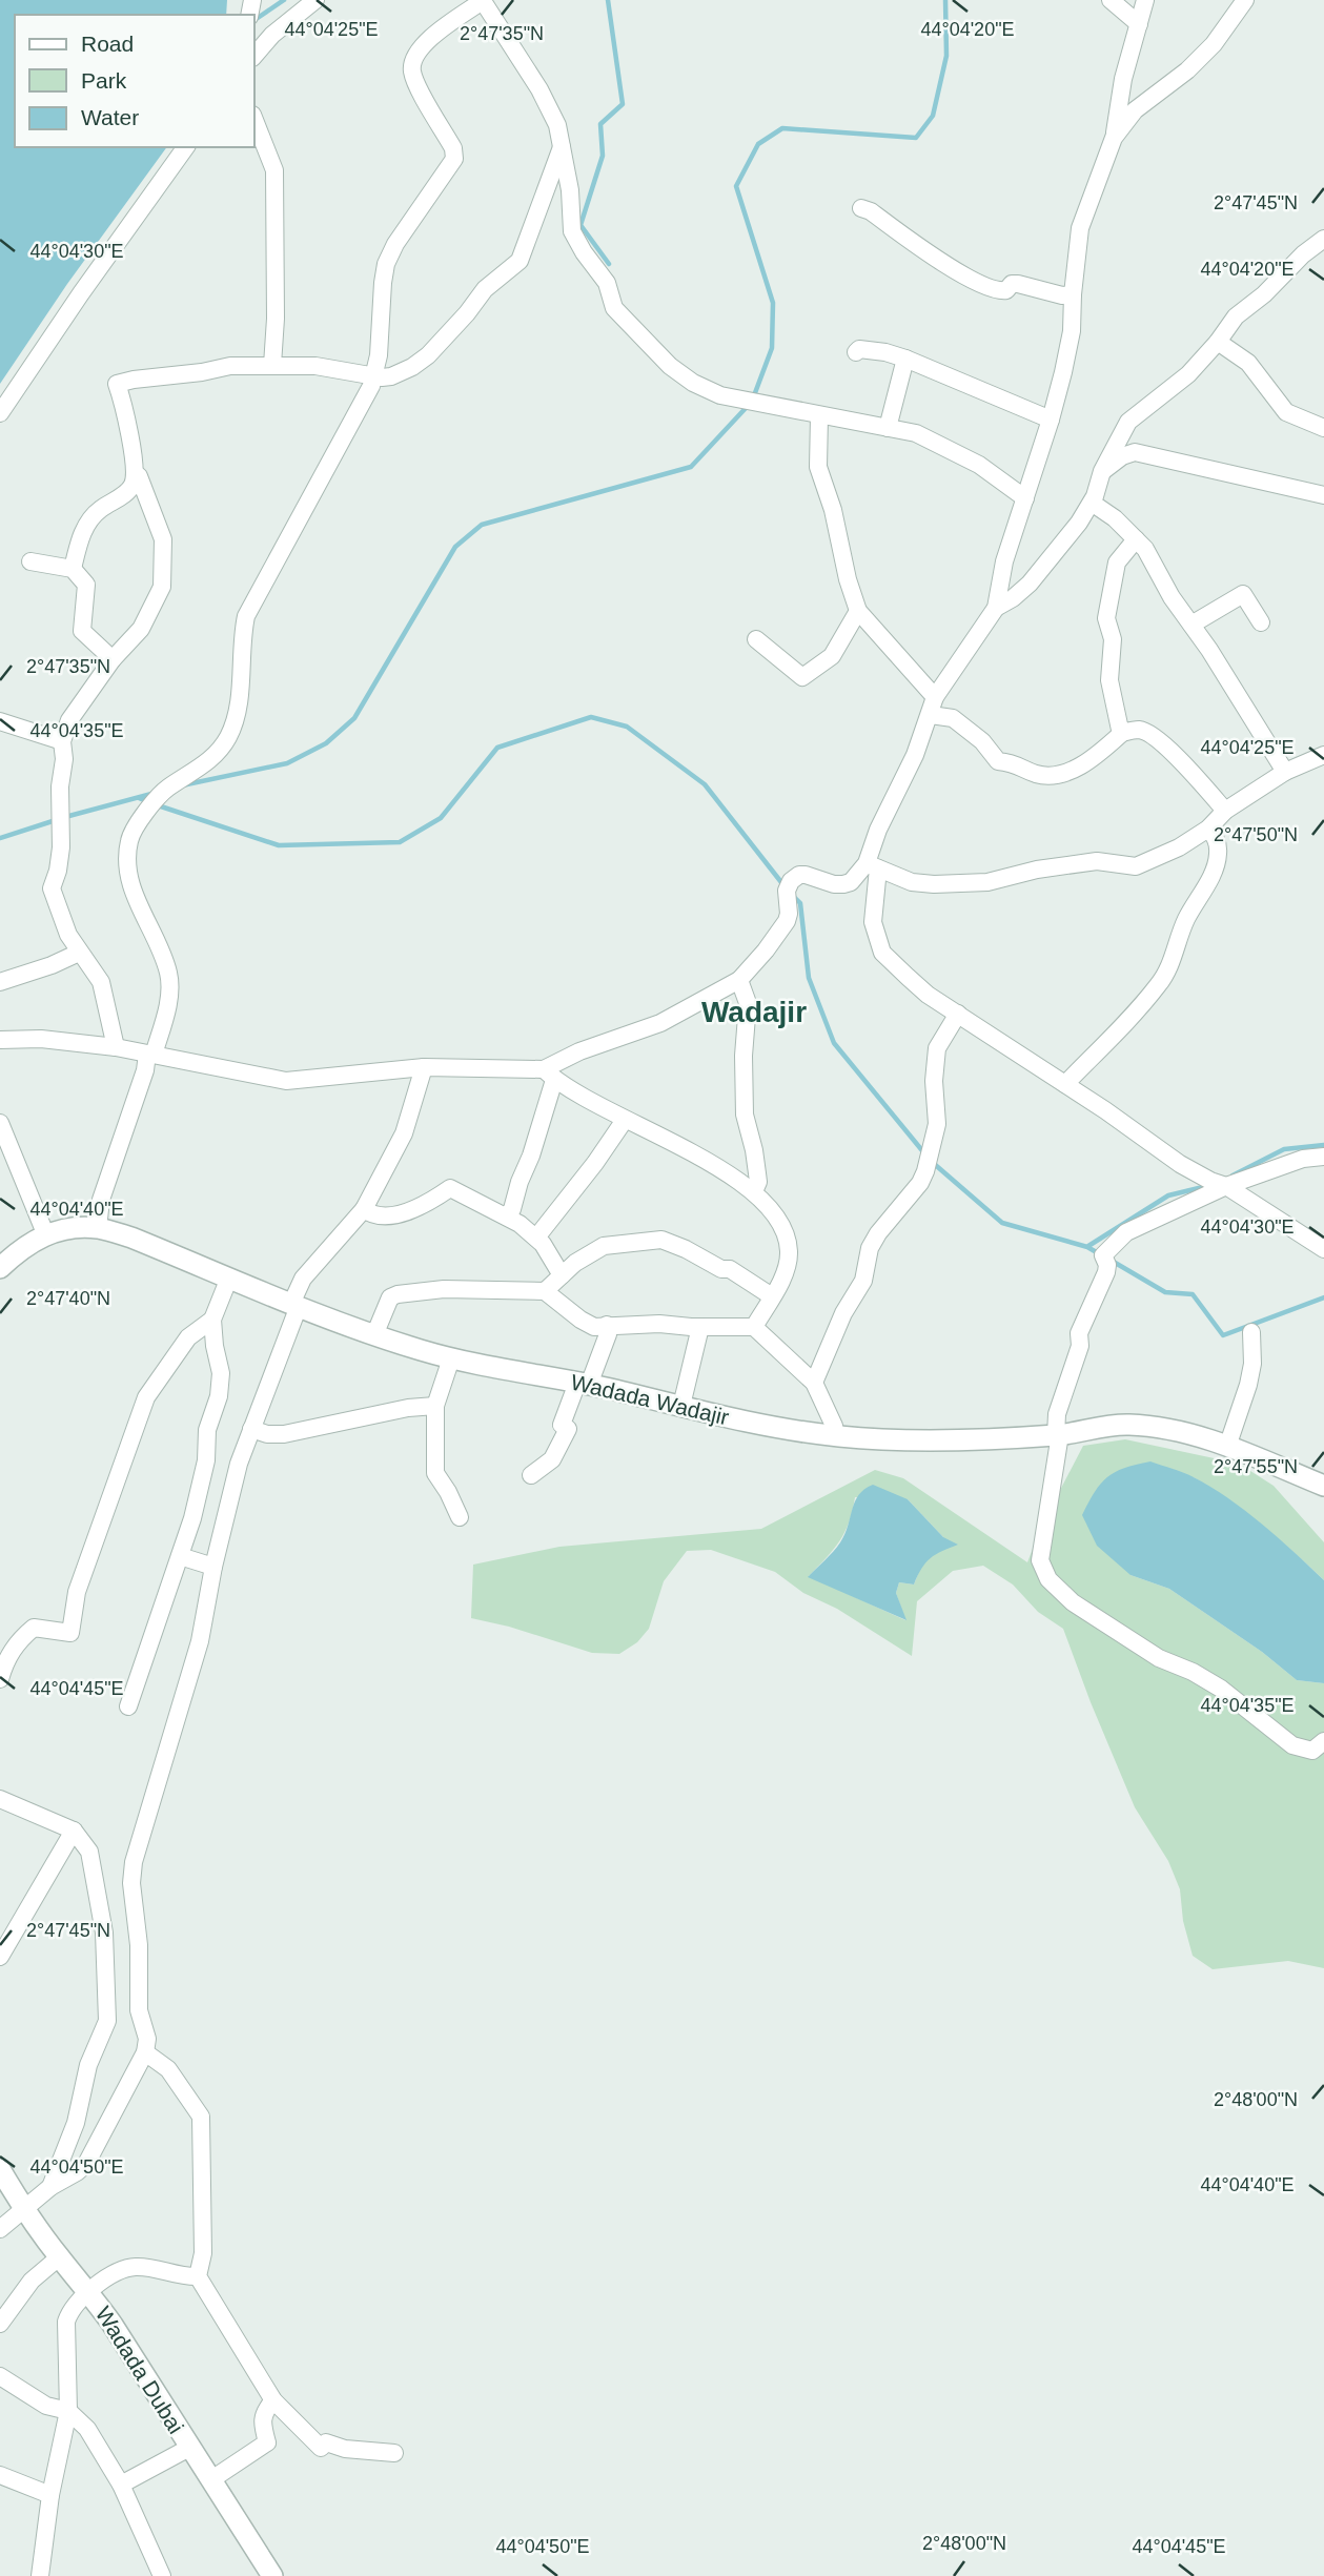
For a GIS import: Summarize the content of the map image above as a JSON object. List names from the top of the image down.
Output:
{
  "streets": {
    "street": ["Wadada Wadajir", "Wadada Dubai"]
  },
  "districts": ["Wadajir"],
  "legend": ["Road", "Park", "Water"],
  "coordinates": [
    "44°04'25\"E",
    "44°04'20\"E",
    "2°47'35\"N",
    "2°47'45\"N",
    "44°04'30\"E",
    "44°04'35\"E",
    "2°47'50\"N",
    "44°04'40\"E",
    "2°47'40\"N",
    "2°47'55\"N",
    "44°04'45\"E",
    "2°48'00\"N",
    "44°04'50\"E"
  ]
}
